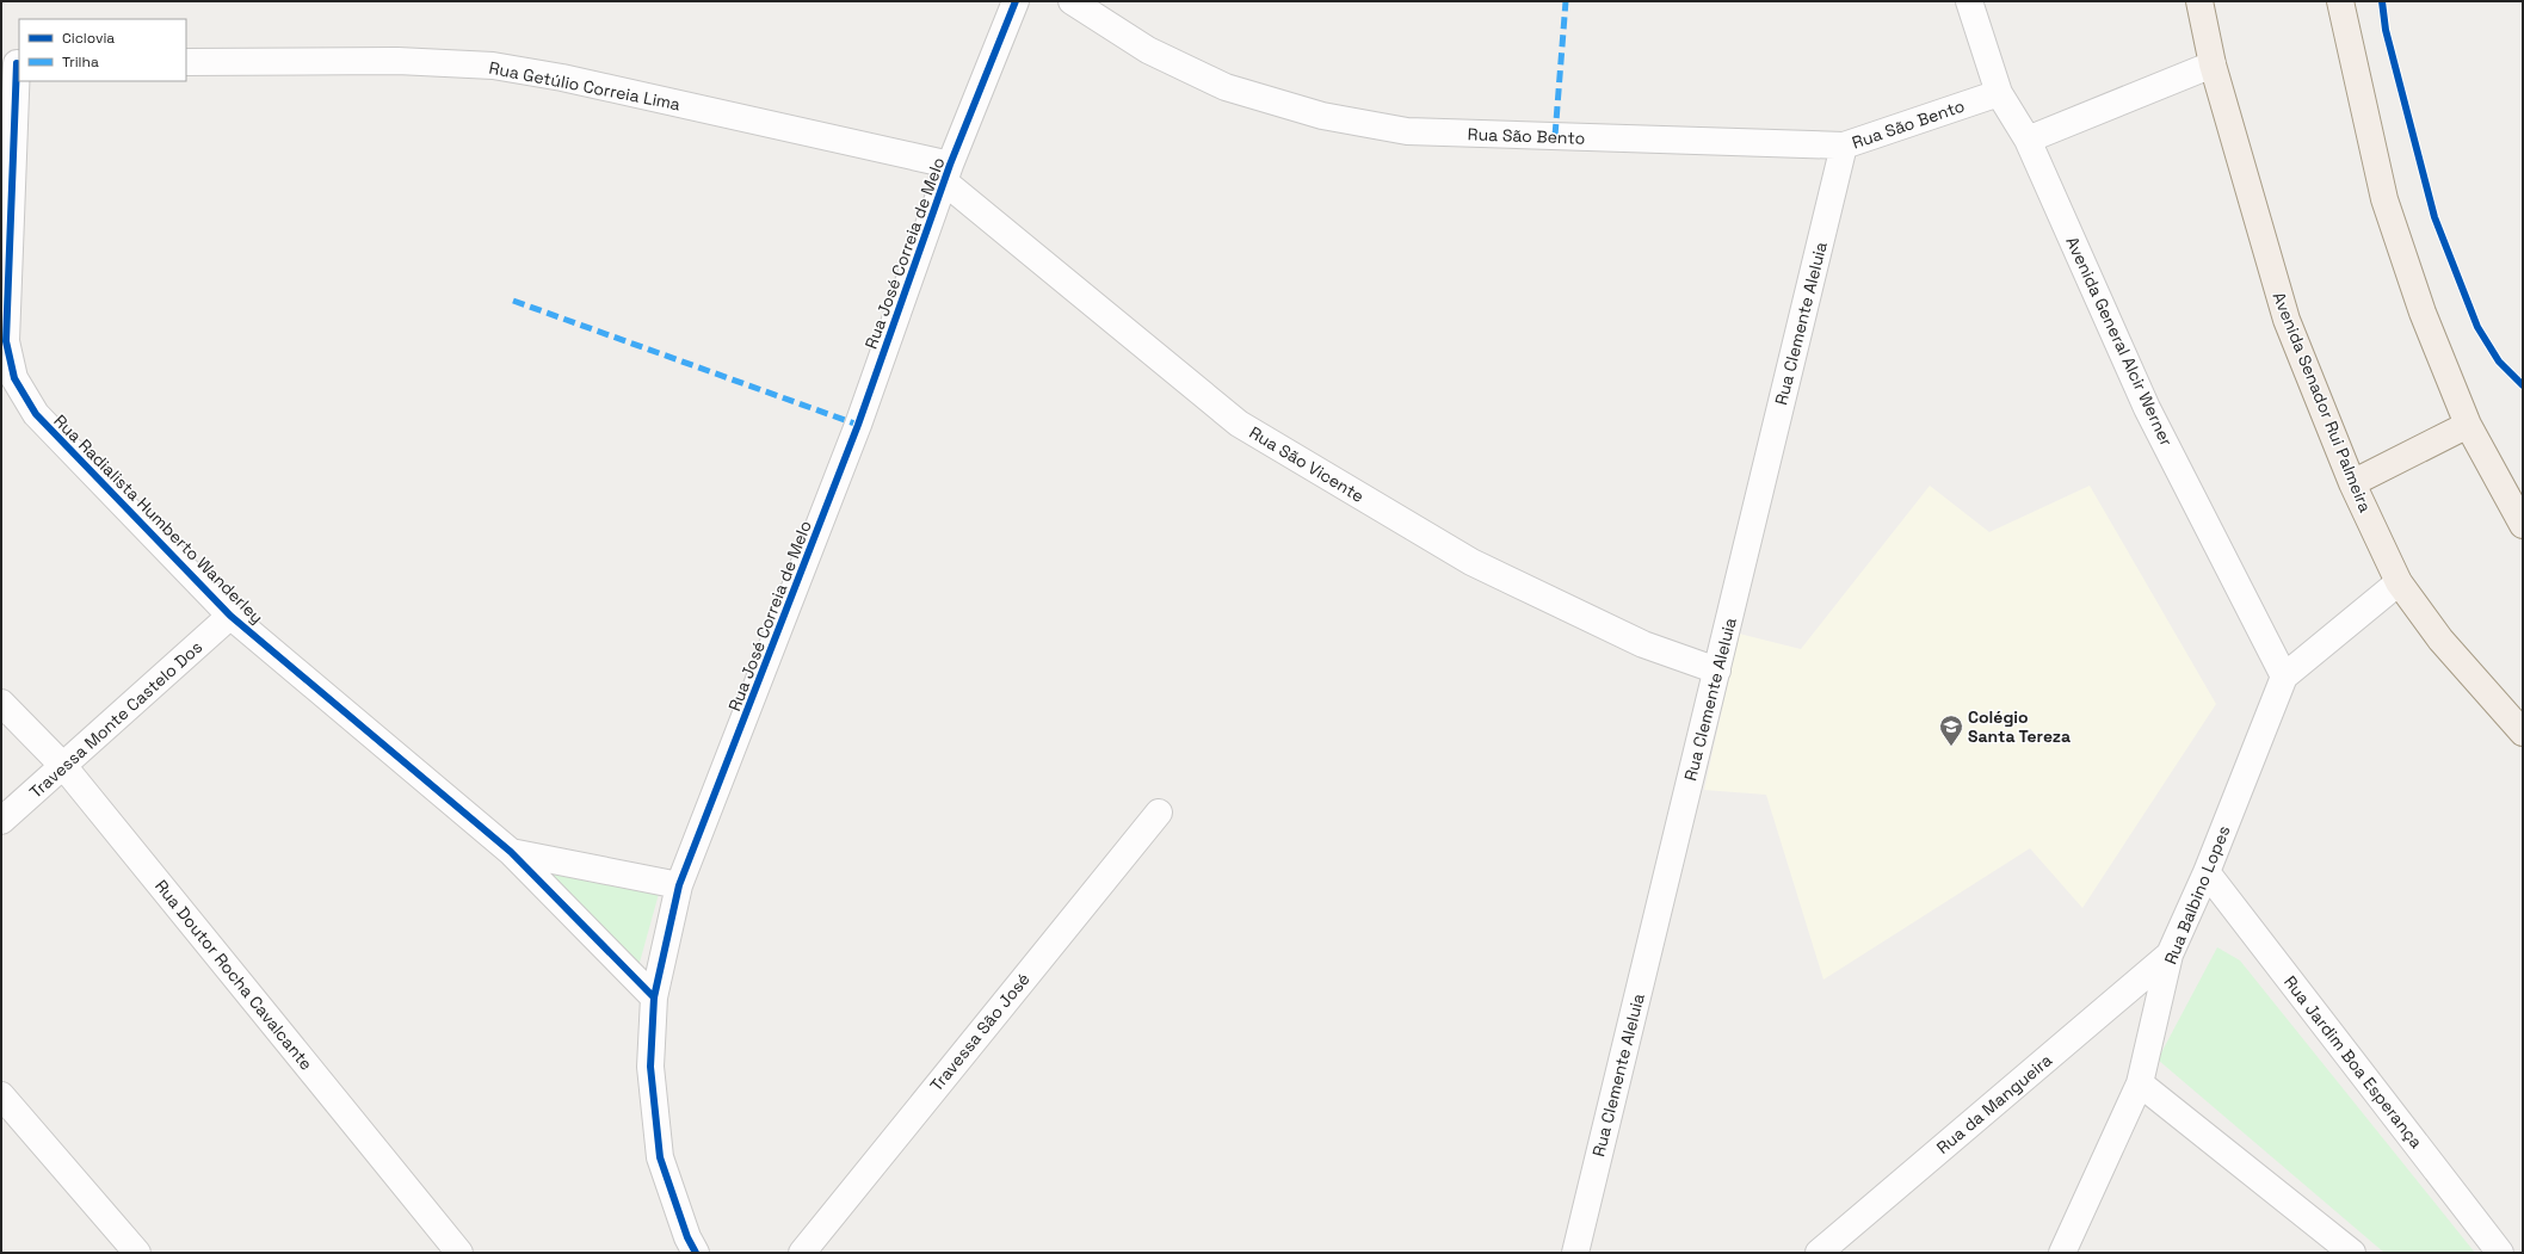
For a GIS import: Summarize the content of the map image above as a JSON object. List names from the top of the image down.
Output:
{
  "streets": {
    "main road": ["Avenida Senador Rui Palmeira"],
    "street": [
      "Rua Getúlio Correia Lima",
      "Rua São Bento",
      "Rua José Correia de Melo",
      "Rua Clemente Aleluia",
      "Avenida General Alcir Werner",
      "Rua São Vicente",
      "Rua Radialista Humberto Wanderley",
      "Travessa Monte Castelo Dos",
      "Rua Balbino Lopes",
      "Rua Doutor Rocha Cavalcante",
      "Travessa São José",
      "Rua Jardim Boa Esperança",
      "Rua da Mangueira"
    ]
  },
  "crossings": [
    ["Rua Getúlio Correia Lima", "Rua José Correia de Melo"],
    ["Rua Getúlio Correia Lima", "Rua São Vicente"],
    ["Rua São Bento", "Rua Clemente Aleluia"],
    ["Rua São Bento", "Avenida General Alcir Werner"],
    ["Rua José Correia de Melo", "Rua São Vicente"],
    ["Rua José Correia de Melo", "Rua Radialista Humberto Wanderley"],
    ["Rua Clemente Aleluia", "Rua São Vicente"],
    ["Avenida General Alcir Werner", "Rua Balbino Lopes"],
    ["Avenida Senador Rui Palmeira", "Rua Balbino Lopes"],
    ["Rua Radialista Humberto Wanderley", "Travessa Monte Castelo Dos"],
    ["Travessa Monte Castelo Dos", "Rua Doutor Rocha Cavalcante"],
    ["Rua Balbino Lopes", "Rua Jardim Boa Esperança"],
    ["Rua Balbino Lopes", "Rua da Mangueira"]
  ],
  "places": {
    "school or university": ["Colégio Santa Tereza"]
  },
  "legend": ["Ciclovia", "Trilha"]
}
